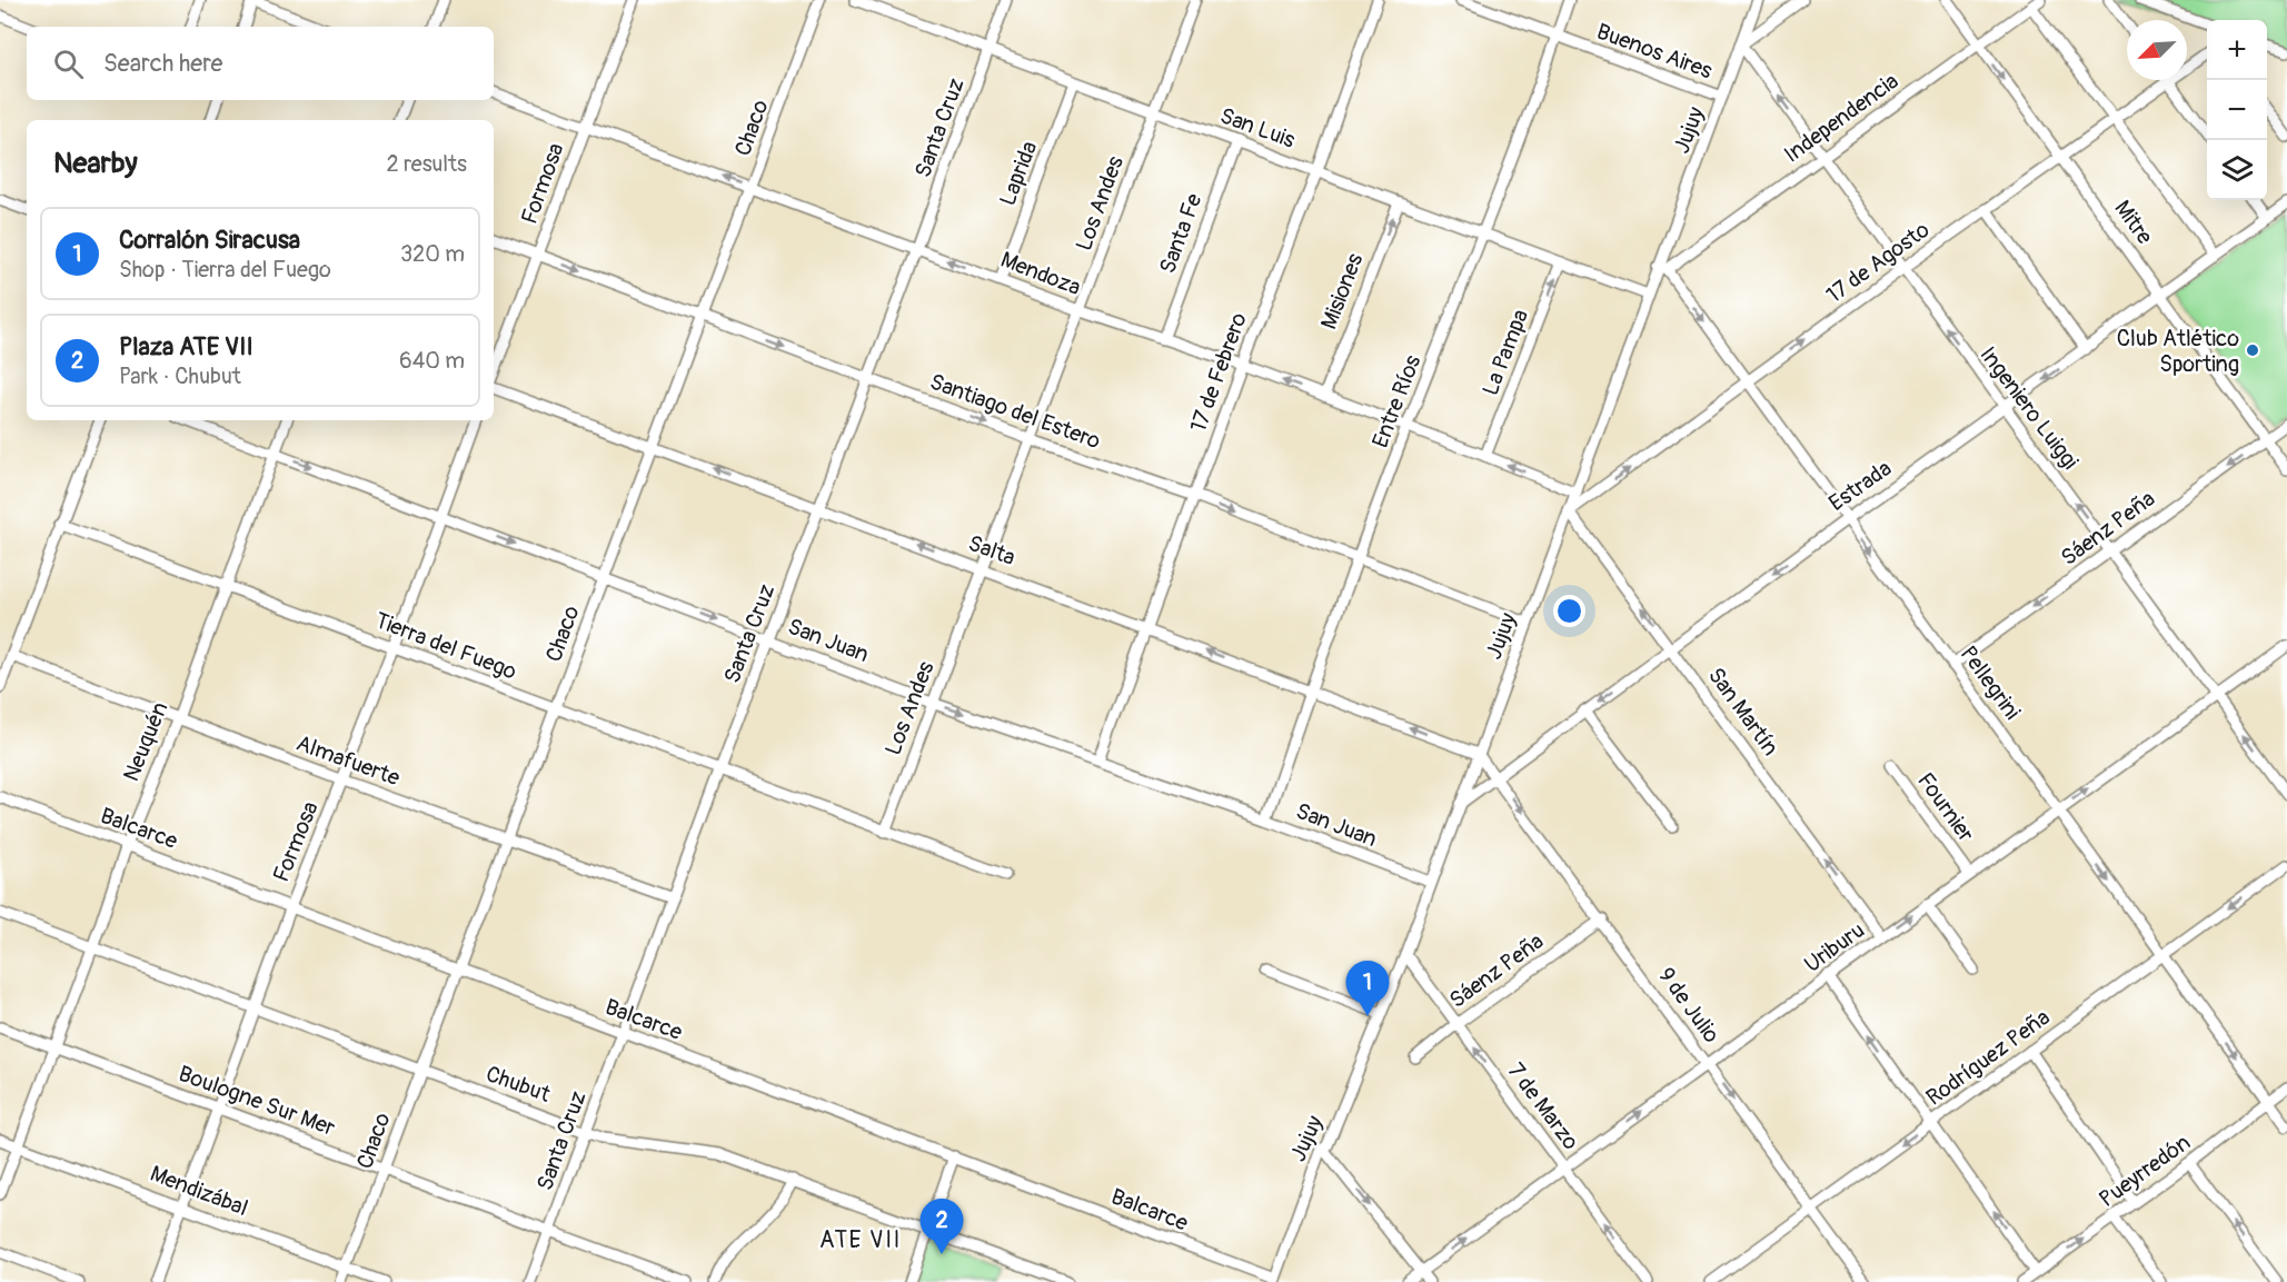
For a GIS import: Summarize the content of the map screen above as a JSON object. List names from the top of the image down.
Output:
{
  "streets": {
    "street": [
      "Buenos Aires",
      "Independencia",
      "Chaco",
      "Santa Cruz",
      "San Luis",
      "Jujuy",
      "Laprida",
      "Formosa",
      "Los Andes",
      "Mitre",
      "Santa Fe",
      "17 de Agosto",
      "Mendoza",
      "Misiones",
      "La Pampa",
      "17 de Febrero",
      "Entre Ríos",
      "Ingeniero Luiggi",
      "Santiago del Estero",
      "Estrada",
      "Sáenz Peña",
      "Salta",
      "San Juan",
      "Tierra del Fuego",
      "Pellegrini",
      "San Martín",
      "Neuquén",
      "Almafuerte",
      "Fournier",
      "Balcarce",
      "Uriburu",
      "9 de Julio",
      "Rodríguez Peña",
      "Chubut",
      "Boulogne Sur Mer",
      "7 de Marzo",
      "Pueyrredón",
      "Mendizábal"
    ]
  },
  "crossings": [
    ["Buenos Aires", "Jujuy"],
    ["Buenos Aires", "Entre Ríos"],
    ["Independencia", "Jujuy"],
    ["Independencia", "Mitre"],
    ["Independencia", "Ingeniero Luiggi"],
    ["Independencia", "Pellegrini"],
    ["Chaco", "Mendoza"],
    ["Chaco", "Santiago del Estero"],
    ["Chaco", "Salta"],
    ["Chaco", "San Juan"],
    ["Chaco", "Tierra del Fuego"],
    ["Chaco", "Almafuerte"],
    ["Chaco", "Balcarce"],
    ["Chaco", "Chubut"],
    ["Chaco", "Boulogne Sur Mer"],
    ["Chaco", "Mendizábal"],
    ["Santa Cruz", "San Luis"],
    ["Santa Cruz", "Mendoza"],
    ["Santa Cruz", "Santiago del Estero"],
    ["Santa Cruz", "Salta"],
    ["Santa Cruz", "San Juan"],
    ["Santa Cruz", "Tierra del Fuego"],
    ["Santa Cruz", "Almafuerte"],
    ["Santa Cruz", "Balcarce"],
    ["Santa Cruz", "Chubut"],
    ["Santa Cruz", "Boulogne Sur Mer"],
    ["San Luis", "Jujuy"],
    ["San Luis", "Laprida"],
    ["San Luis", "Los Andes"],
    ["San Luis", "Santa Fe"],
    ["San Luis", "Misiones"],
    ["San Luis", "La Pampa"],
    ["San Luis", "17 de Febrero"],
    ["San Luis", "Entre Ríos"],
    ["Jujuy", "17 de Agosto"],
    ["Jujuy", "Mendoza"],
    ["Jujuy", "Ingeniero Luiggi"],
    ["Jujuy", "Santiago del Estero"],
    ["Jujuy", "Estrada"],
    ["Jujuy", "Salta"],
    ["Jujuy", "San Juan"],
    ["Jujuy", "Pellegrini"],
    ["Jujuy", "San Martín"],
    ["Jujuy", "Balcarce"],
    ["Jujuy", "9 de Julio"],
    ["Jujuy", "7 de Marzo"],
    ["Laprida", "Mendoza"],
    ["Formosa", "Mendoza"],
    ["Formosa", "Santiago del Estero"],
    ["Formosa", "San Juan"],
    ["Formosa", "Tierra del Fuego"],
    ["Formosa", "Almafuerte"],
    ["Formosa", "Balcarce"],
    ["Formosa", "Chubut"],
    ["Formosa", "Boulogne Sur Mer"],
    ["Formosa", "Mendizábal"],
    ["Los Andes", "Mendoza"],
    ["Los Andes", "Santiago del Estero"],
    ["Los Andes", "Salta"],
    ["Los Andes", "San Juan"],
    ["Los Andes", "Tierra del Fuego"],
    ["Mitre", "17 de Agosto"],
    ["Mitre", "Estrada"],
    ["Mitre", "Sáenz Peña"],
    ["Santa Fe", "Mendoza"],
    ["17 de Agosto", "Ingeniero Luiggi"],
    ["17 de Agosto", "Pellegrini"],
    ["17 de Agosto", "San Martín"],
    ["Mendoza", "Misiones"],
    ["Mendoza", "La Pampa"],
    ["Mendoza", "17 de Febrero"],
    ["Mendoza", "Entre Ríos"],
    ["17 de Febrero", "Santiago del Estero"],
    ["17 de Febrero", "Salta"],
    ["17 de Febrero", "San Juan"],
    ["Entre Ríos", "Santiago del Estero"],
    ["Entre Ríos", "Salta"],
    ["Entre Ríos", "San Juan"],
    ["Ingeniero Luiggi", "Estrada"],
    ["Ingeniero Luiggi", "Sáenz Peña"],
    ["Ingeniero Luiggi", "Uriburu"],
    ["Estrada", "Pellegrini"],
    ["Estrada", "San Martín"],
    ["Estrada", "9 de Julio"],
    ["Sáenz Peña", "Pellegrini"],
    ["Sáenz Peña", "9 de Julio"],
    ["Sáenz Peña", "7 de Marzo"],
    ["Salta", "9 de Julio"],
    ["San Juan", "Neuquén"],
    ["Tierra del Fuego", "Neuquén"],
    ["Pellegrini", "Uriburu"],
    ["Pellegrini", "Rodríguez Peña"],
    ["Pellegrini", "Pueyrredón"],
    ["San Martín", "Uriburu"],
    ["Neuquén", "Almafuerte"],
    ["Neuquén", "Balcarce"],
    ["Neuquén", "Chubut"],
    ["Neuquén", "Boulogne Sur Mer"],
    ["Neuquén", "Mendizábal"],
    ["Fournier", "Uriburu"],
    ["Uriburu", "9 de Julio"],
    ["Uriburu", "7 de Marzo"],
    ["9 de Julio", "Rodríguez Peña"]
  ],
  "one_way": [
    "17 de Agosto",
    "Mendoza",
    "Misiones",
    "La Pampa",
    "Ingeniero Luiggi",
    "Santiago del Estero",
    "Estrada",
    "Sáenz Peña",
    "Salta",
    "San Juan",
    "Pellegrini",
    "San Martín",
    "Uriburu",
    "9 de Julio",
    "Rodríguez Peña",
    "7 de Marzo"
  ],
  "districts": ["ATE VII"],
  "places": ["Club Atlético Sporting"],
  "north": "bottom left",
  "page": {
    "map_buttons": ["+", "−"],
    "search": "Search here",
    "heading": ["Nearby", "2 results"],
    "list": [
      {
        "mark": "1",
        "name": "Corralón Siracusa",
        "note": "Shop · Tierra del Fuego",
        "value": "320 m"
      },
      {
        "mark": "2",
        "name": "Plaza ATE VII",
        "note": "Park · Chubut",
        "value": "640 m"
      }
    ],
    "pins": ["1", "2"]
  }
}
